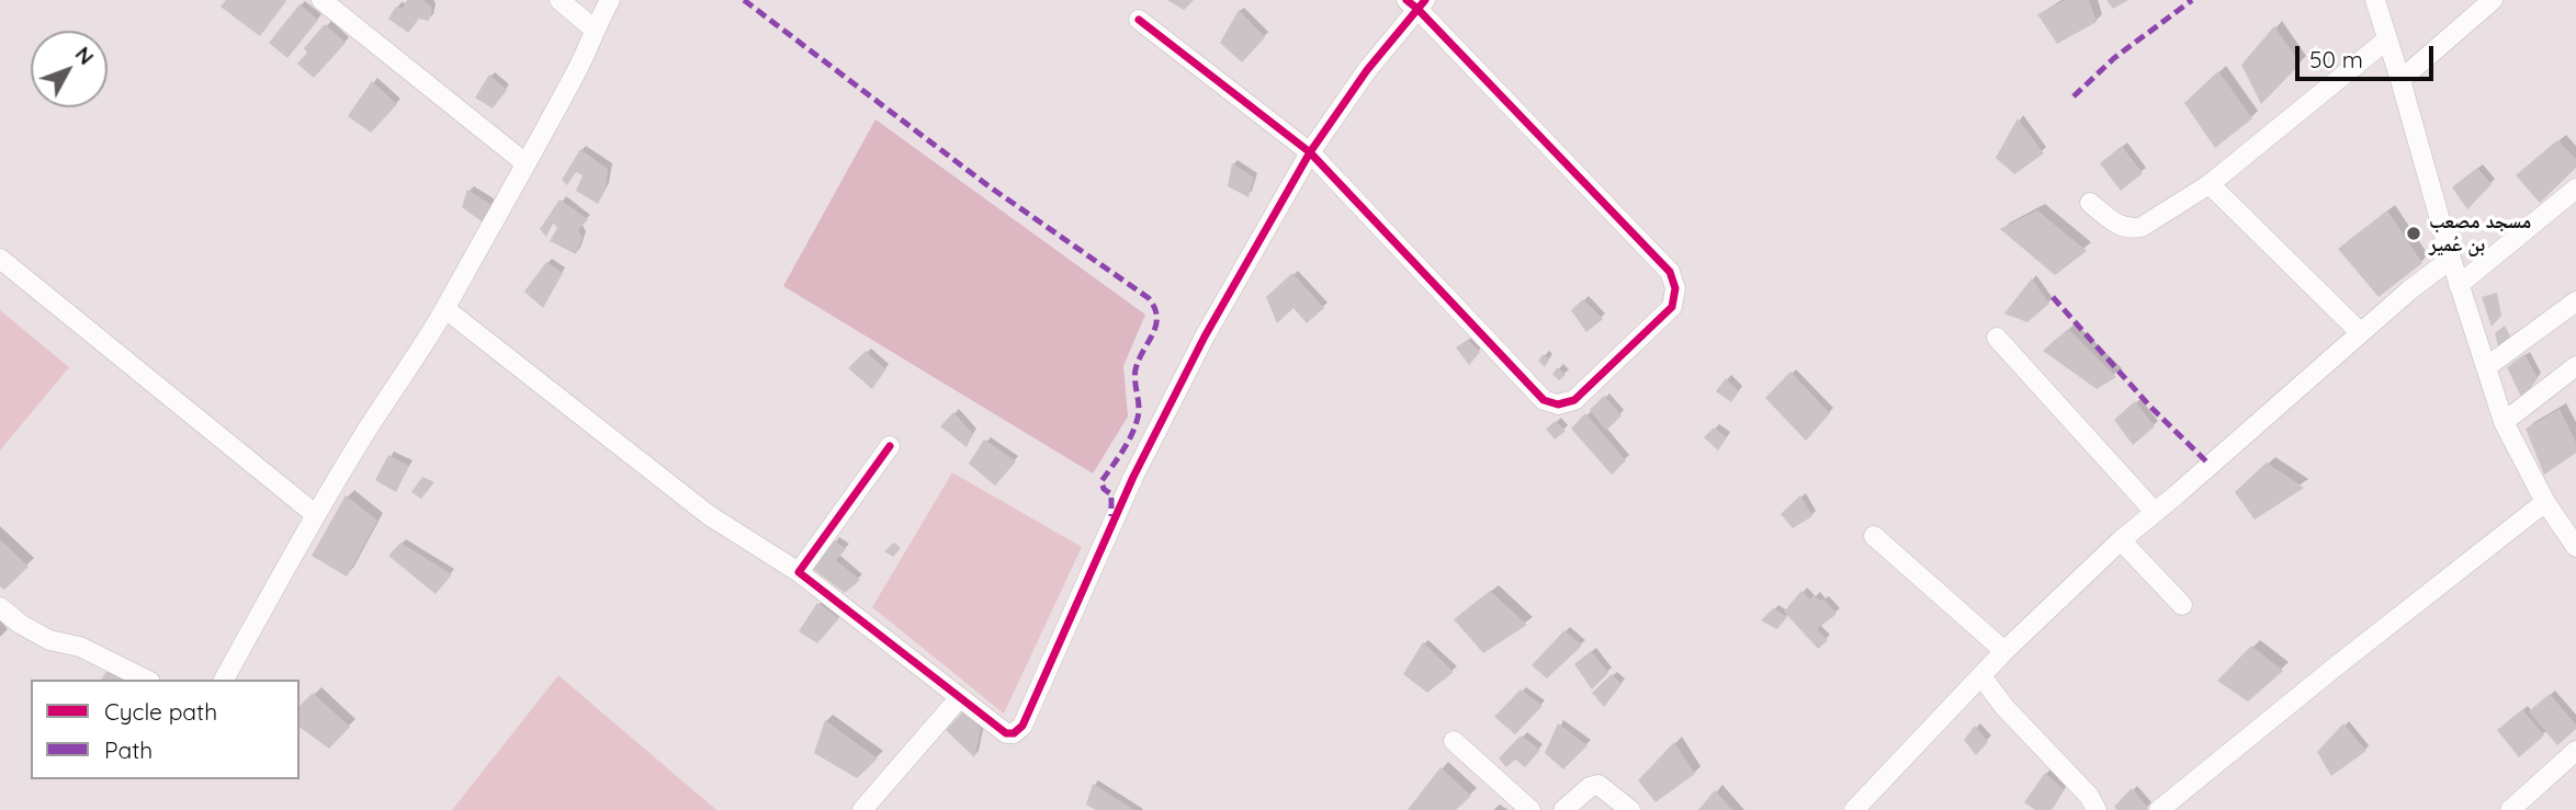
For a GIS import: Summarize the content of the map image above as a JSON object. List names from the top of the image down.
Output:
{
  "places": ["مسجد مصعب بن عُمير"],
  "legend": ["Cycle path", "Path"],
  "scale_bar": "50 m",
  "north": "top right"
}
